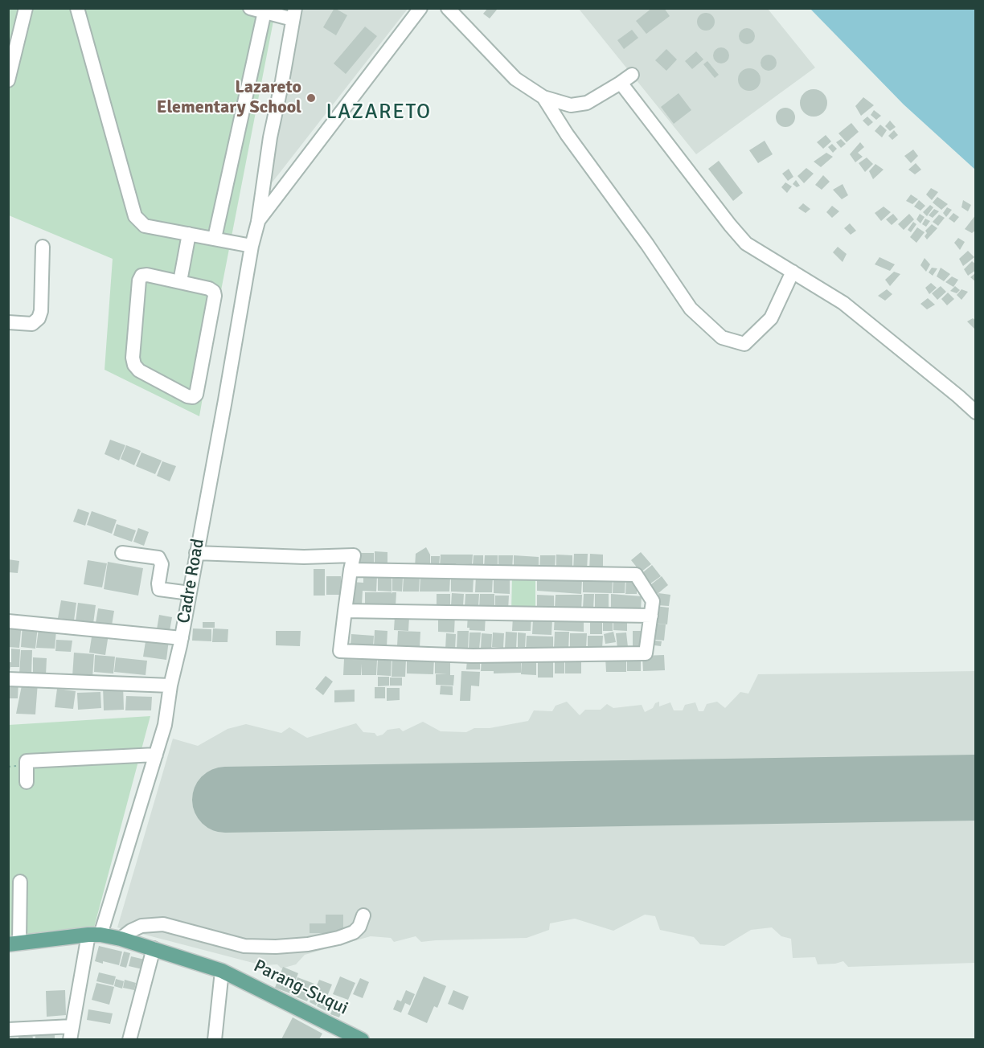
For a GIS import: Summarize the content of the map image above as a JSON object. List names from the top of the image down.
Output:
{
  "streets": {
    "main road": ["Parang-Suqui"],
    "street": ["Cadre Road"]
  },
  "crossings": [
    ["Cadre Road", "Parang-Suqui"]
  ],
  "districts": ["LAZARETO"],
  "places": ["Lazareto Elementary School"]
}
